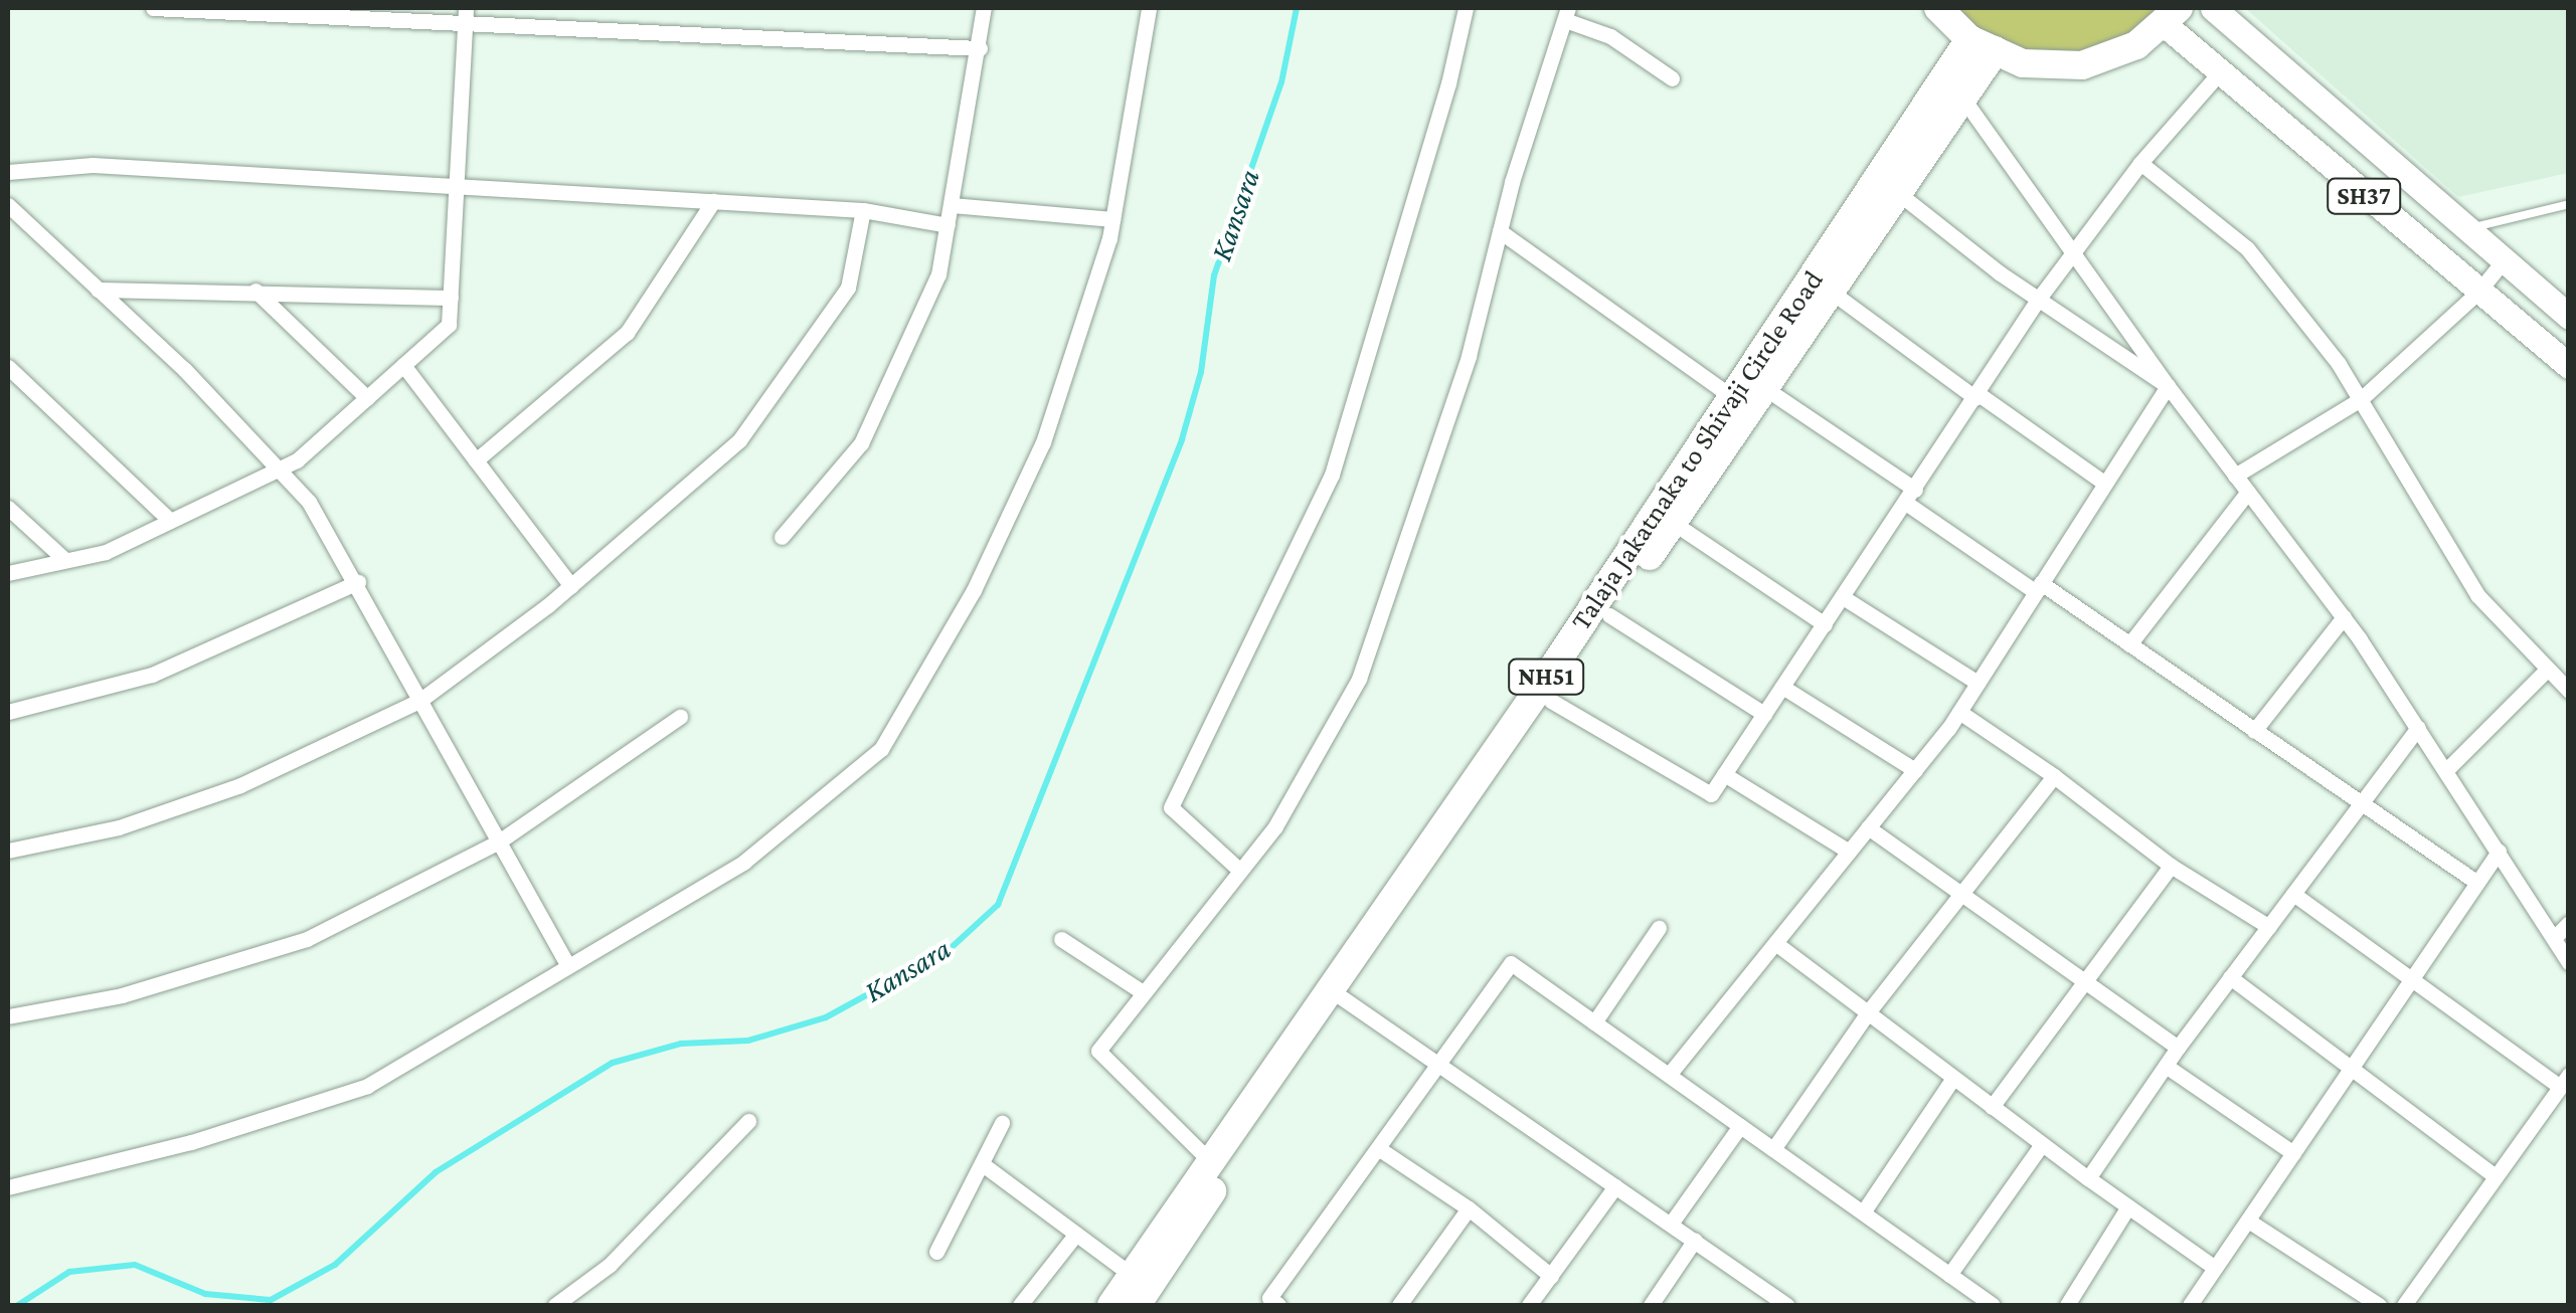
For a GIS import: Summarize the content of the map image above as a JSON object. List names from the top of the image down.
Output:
{
  "streets": {
    "highway": ["Talaja Jakatnaka to Shivaji Circle Road", "NH51"],
    "main road": ["SH37"]
  },
  "water": ["Kansara"]
}
